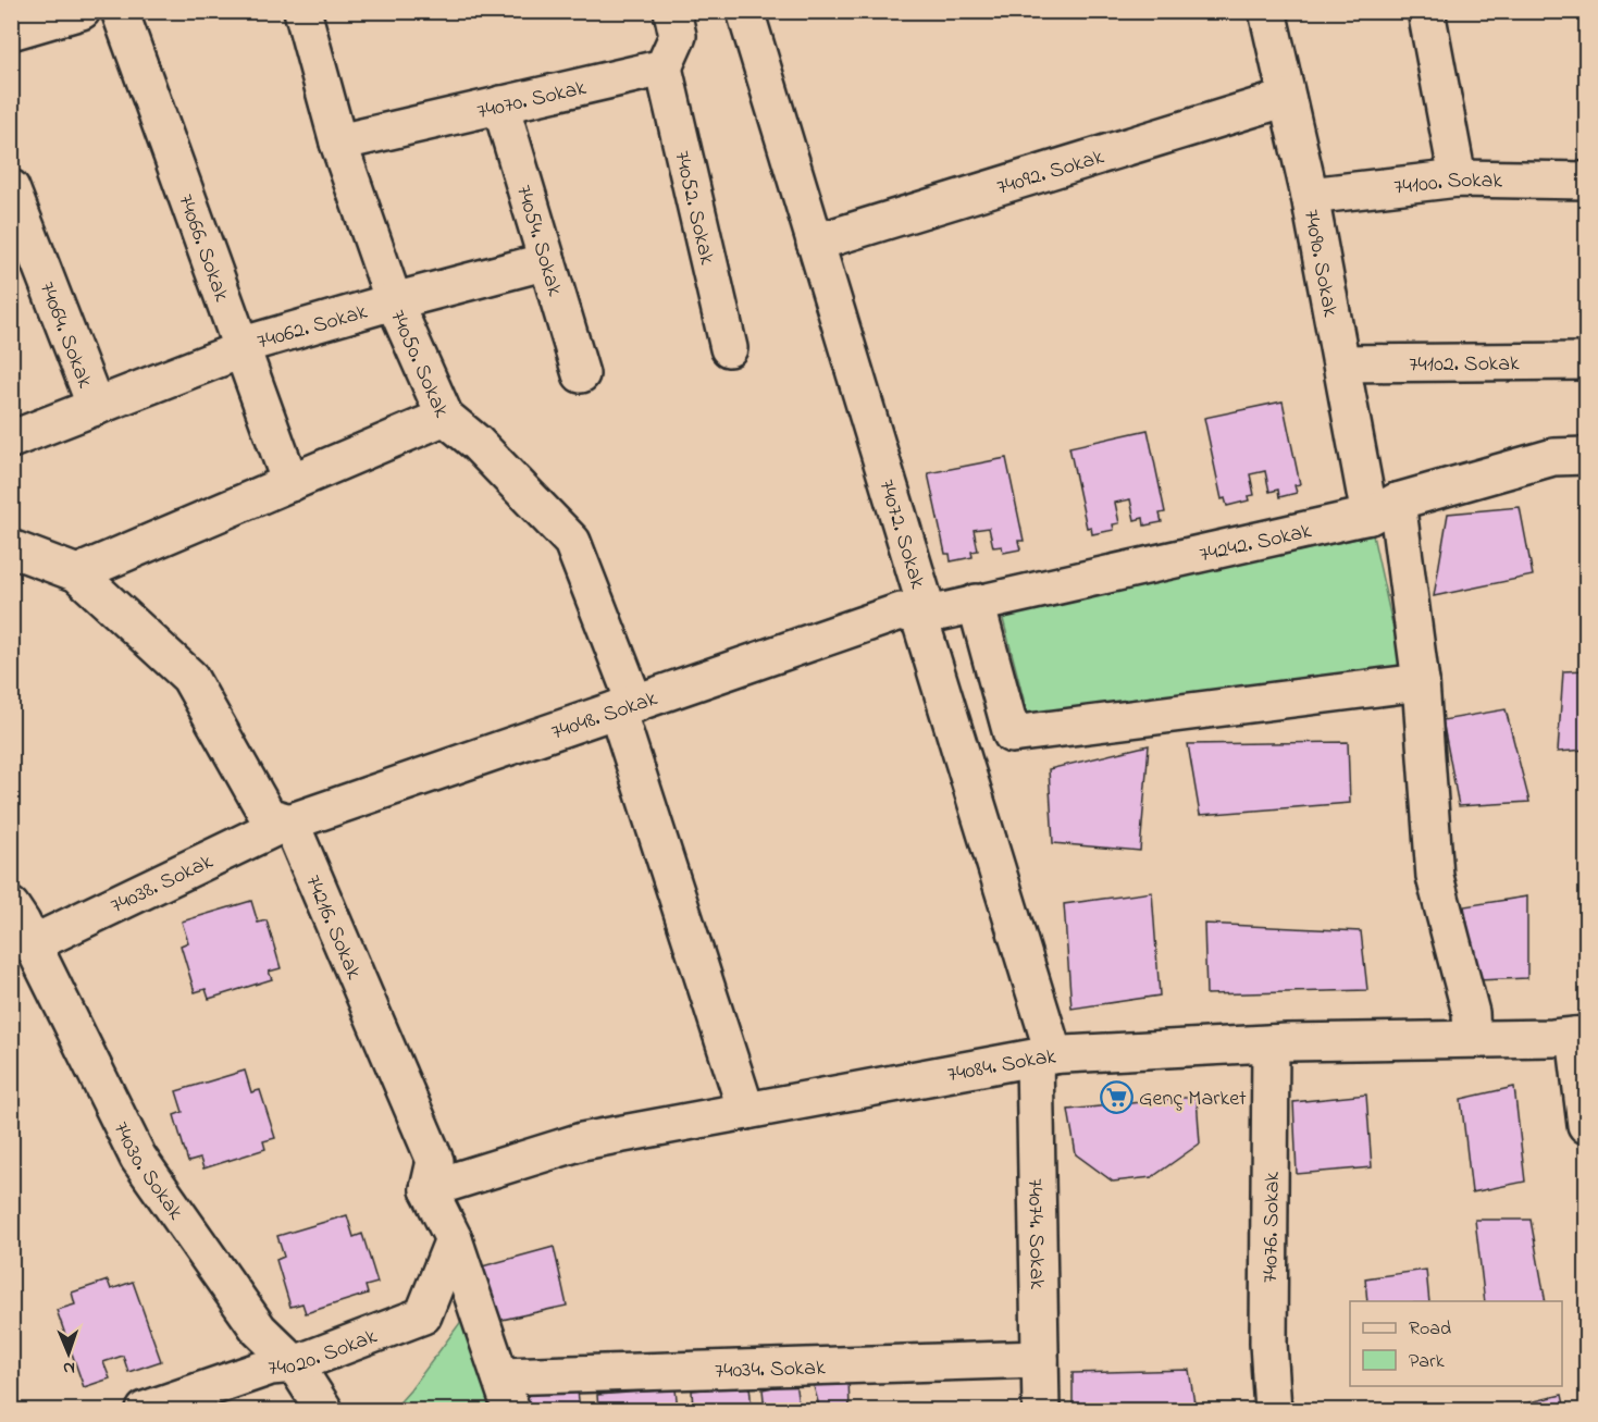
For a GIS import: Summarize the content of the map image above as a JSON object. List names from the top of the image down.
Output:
{
  "streets": {
    "street": [
      "74070. Sokak",
      "74092. Sokak",
      "74100. Sokak",
      "74052. Sokak",
      "74054. Sokak",
      "74066. Sokak",
      "74090. Sokak",
      "74062. Sokak",
      "74064. Sokak",
      "74050. Sokak",
      "74102. Sokak",
      "74072. Sokak",
      "74242. Sokak",
      "74048. Sokak",
      "74038. Sokak",
      "74216. Sokak",
      "74084. Sokak",
      "74030. Sokak",
      "74076. Sokak",
      "74074. Sokak",
      "74020. Sokak",
      "74034. Sokak"
    ]
  },
  "crossings": [
    ["74070. Sokak", "74052. Sokak"],
    ["74070. Sokak", "74054. Sokak"],
    ["74070. Sokak", "74050. Sokak"],
    ["74092. Sokak", "74090. Sokak"],
    ["74092. Sokak", "74072. Sokak"],
    ["74100. Sokak", "74090. Sokak"],
    ["74054. Sokak", "74062. Sokak"],
    ["74066. Sokak", "74062. Sokak"],
    ["74090. Sokak", "74102. Sokak"],
    ["74090. Sokak", "74242. Sokak"],
    ["74090. Sokak", "74084. Sokak"],
    ["74062. Sokak", "74064. Sokak"],
    ["74062. Sokak", "74050. Sokak"],
    ["74050. Sokak", "74048. Sokak"],
    ["74050. Sokak", "74084. Sokak"],
    ["74072. Sokak", "74242. Sokak"],
    ["74072. Sokak", "74048. Sokak"],
    ["74072. Sokak", "74084. Sokak"],
    ["74072. Sokak", "74074. Sokak"],
    ["74242. Sokak", "74048. Sokak"],
    ["74048. Sokak", "74038. Sokak"],
    ["74048. Sokak", "74216. Sokak"],
    ["74038. Sokak", "74216. Sokak"],
    ["74038. Sokak", "74030. Sokak"],
    ["74216. Sokak", "74084. Sokak"],
    ["74084. Sokak", "74076. Sokak"],
    ["74084. Sokak", "74074. Sokak"],
    ["74030. Sokak", "74020. Sokak"],
    ["74074. Sokak", "74034. Sokak"]
  ],
  "places": {
    "supermarket": ["Genç Market"]
  },
  "legend": ["Road", "Park"],
  "north": "bottom"
}
